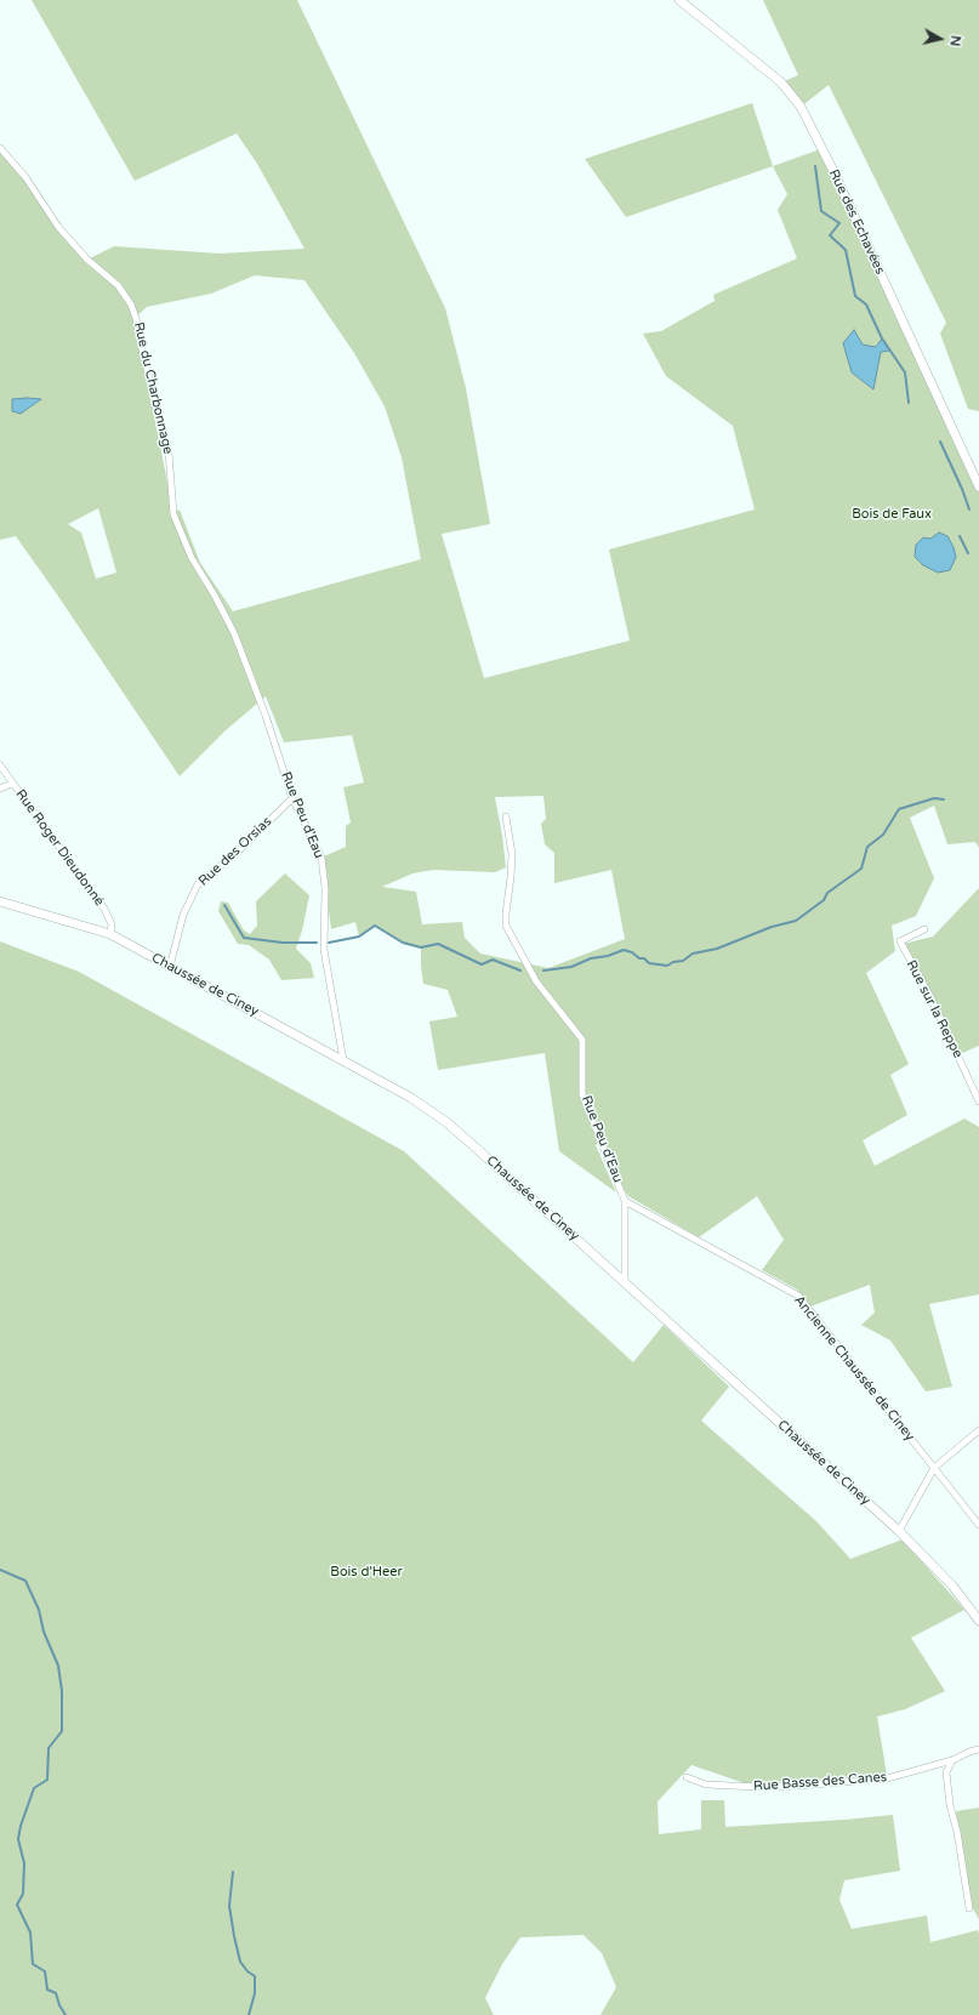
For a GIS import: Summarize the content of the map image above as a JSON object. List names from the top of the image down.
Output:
{
  "streets": {
    "main road": ["Rue des Echavées", "Chaussée de Ciney"],
    "street": [
      "Rue du Charbonnage",
      "Rue Peu d'Eau",
      "Rue Roger Dieudonné",
      "Rue des Orsias",
      "Rue sur la Reppe",
      "Ancienne Chaussée de Ciney",
      "Rue Basse des Canes"
    ]
  },
  "crossings": [
    ["Rue du Charbonnage", "Rue Peu d'Eau"],
    ["Rue Peu d'Eau", "Rue des Orsias"],
    ["Rue Peu d'Eau", "Chaussée de Ciney"],
    ["Rue Peu d'Eau", "Ancienne Chaussée de Ciney"],
    ["Rue Roger Dieudonné", "Chaussée de Ciney"],
    ["Rue des Orsias", "Chaussée de Ciney"]
  ],
  "parks": ["Bois de Faux", "Bois d'Heer"],
  "north": "right"
}
